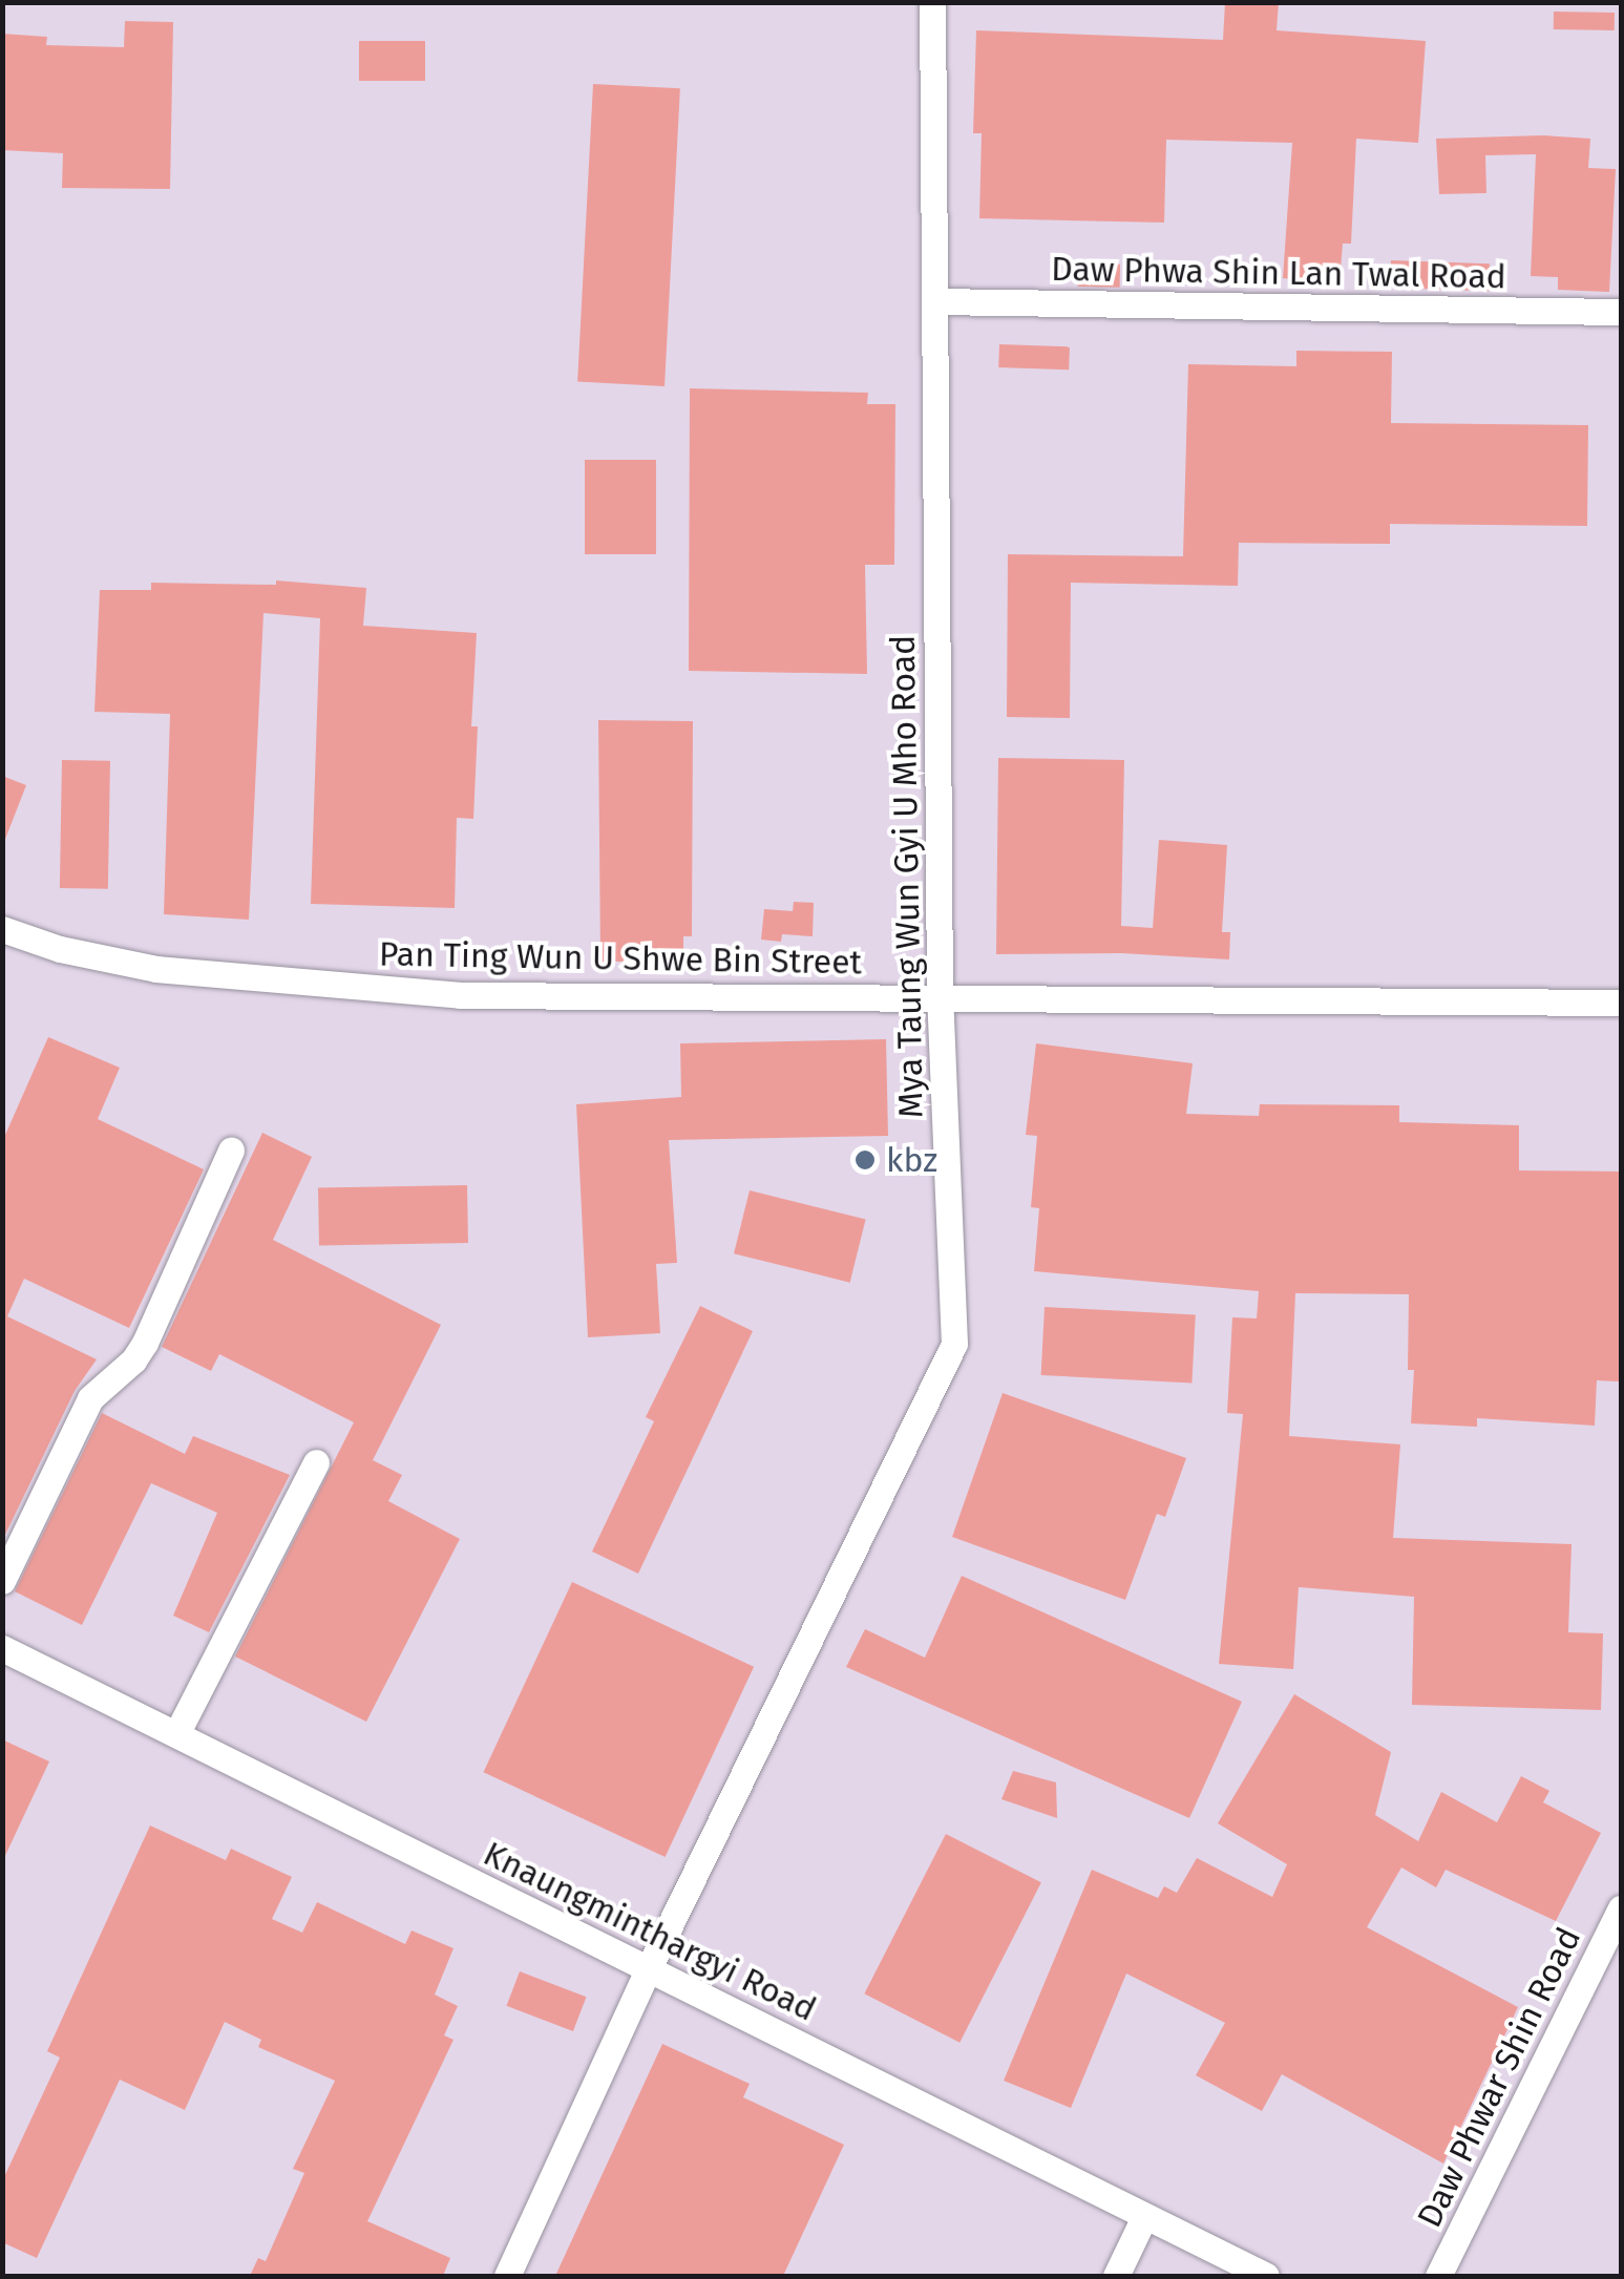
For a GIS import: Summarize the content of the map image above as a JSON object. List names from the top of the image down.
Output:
{
  "streets": {
    "street": [
      "Daw Phwa Shin Lan Twal Road",
      "Mya Taung Wun Gyi U Mho Road",
      "Pan Ting Wun U Shwe Bin Street",
      "Knaungminthargyi Road",
      "Daw Phwar Shin Road"
    ]
  },
  "crossings": [
    ["Daw Phwa Shin Lan Twal Road", "Mya Taung Wun Gyi U Mho Road"],
    ["Mya Taung Wun Gyi U Mho Road", "Pan Ting Wun U Shwe Bin Street"],
    ["Mya Taung Wun Gyi U Mho Road", "Knaungminthargyi Road"]
  ],
  "places": ["kbz"]
}
